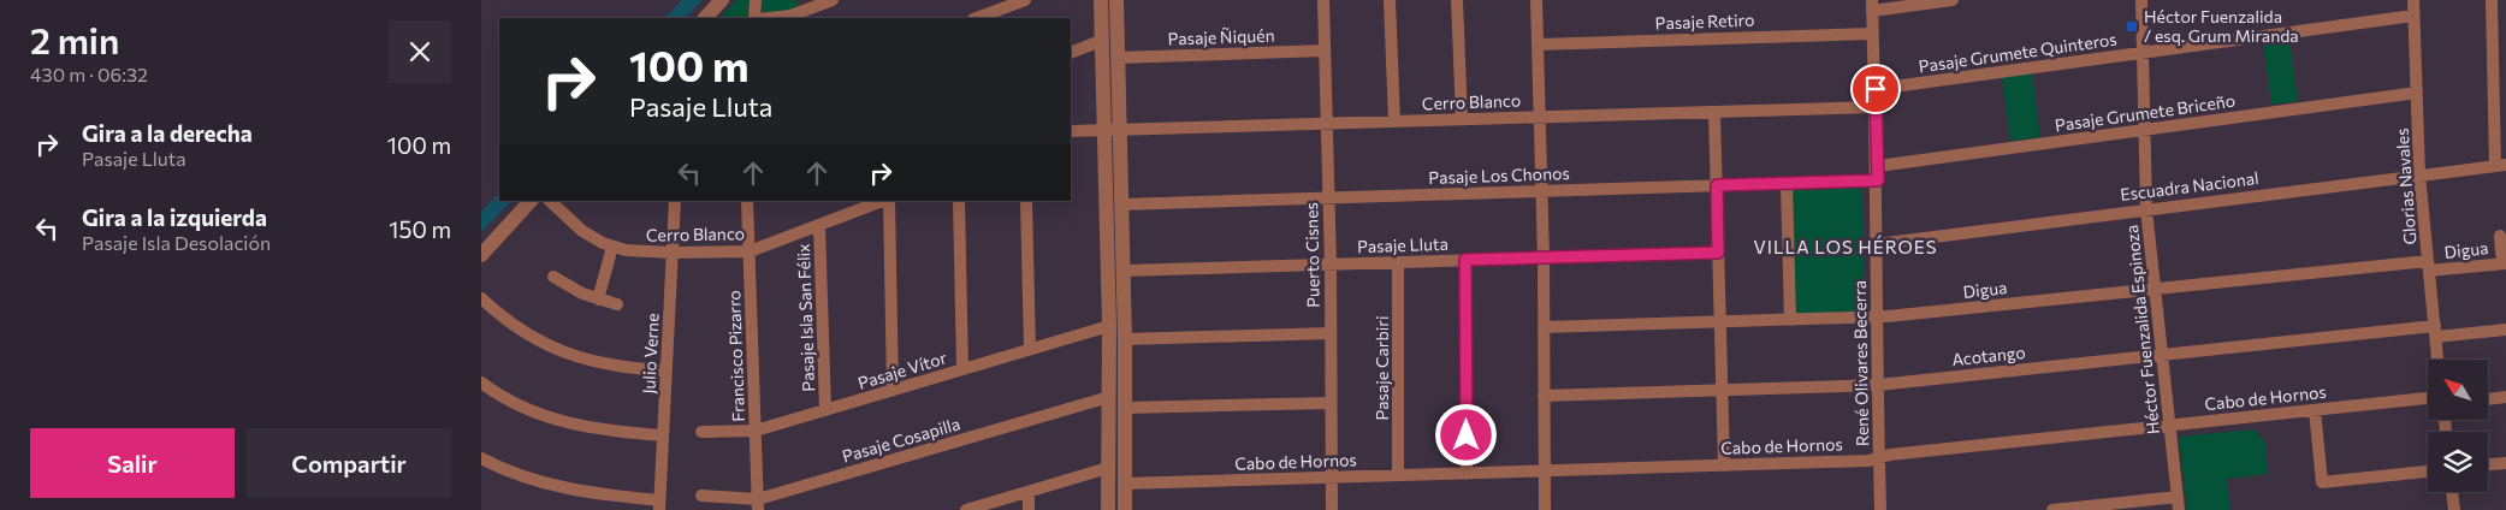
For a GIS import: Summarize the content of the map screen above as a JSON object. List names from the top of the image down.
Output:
{
  "streets": {
    "street": [
      "Pasaje Retiro",
      "Pasaje Ñiquén",
      "Pasaje Grumete Quinteros",
      "Cerro Blanco",
      "Pasaje Grumete Briceño",
      "Pasaje Los Chonos",
      "Escuadra Nacional",
      "Glorias Navales",
      "Pasaje Lluta",
      "Digua",
      "Puerto Cisnes",
      "Pasaje Isla San Félix",
      "Héctor Fuenzalida Espinoza",
      "Julio Verne",
      "Francisco Pizarro",
      "Acotango",
      "René Olivares Becerra",
      "Pasaje Carbiri",
      "Pasaje Vítor",
      "Cabo de Hornos",
      "Pasaje Cosapilla"
    ]
  },
  "crossings": [
    ["Pasaje Retiro", "René Olivares Becerra"],
    ["Pasaje Ñiquén", "Puerto Cisnes"],
    ["Pasaje Grumete Quinteros", "Glorias Navales"],
    ["Pasaje Grumete Quinteros", "Héctor Fuenzalida Espinoza"],
    ["Pasaje Grumete Quinteros", "René Olivares Becerra"],
    ["Cerro Blanco", "Puerto Cisnes"],
    ["Cerro Blanco", "Pasaje Isla San Félix"],
    ["Cerro Blanco", "Julio Verne"],
    ["Cerro Blanco", "Francisco Pizarro"],
    ["Cerro Blanco", "René Olivares Becerra"],
    ["Pasaje Grumete Briceño", "Glorias Navales"],
    ["Pasaje Grumete Briceño", "Héctor Fuenzalida Espinoza"],
    ["Pasaje Grumete Briceño", "René Olivares Becerra"],
    ["Pasaje Los Chonos", "Puerto Cisnes"],
    ["Pasaje Los Chonos", "René Olivares Becerra"],
    ["Escuadra Nacional", "Glorias Navales"],
    ["Escuadra Nacional", "Héctor Fuenzalida Espinoza"],
    ["Escuadra Nacional", "René Olivares Becerra"],
    ["Glorias Navales", "Digua"],
    ["Glorias Navales", "Acotango"],
    ["Pasaje Lluta", "Puerto Cisnes"],
    ["Pasaje Lluta", "Pasaje Carbiri"],
    ["Digua", "Héctor Fuenzalida Espinoza"],
    ["Digua", "René Olivares Becerra"],
    ["Puerto Cisnes", "Cabo de Hornos"],
    ["Pasaje Isla San Félix", "Pasaje Vítor"],
    ["Héctor Fuenzalida Espinoza", "Acotango"],
    ["Héctor Fuenzalida Espinoza", "Cabo de Hornos"],
    ["Francisco Pizarro", "Pasaje Vítor"],
    ["Francisco Pizarro", "Pasaje Cosapilla"],
    ["Acotango", "René Olivares Becerra"],
    ["René Olivares Becerra", "Cabo de Hornos"],
    ["Pasaje Carbiri", "Cabo de Hornos"]
  ],
  "districts": ["VILLA LOS HÉROES"],
  "places": {
    "transit": ["Héctor Fuenzalida / esq. Grum Miranda"]
  },
  "north": "top left",
  "page": {
    "heading": ["2 min", "430 m · 06:32"],
    "turn": ["100 m", "Pasaje Lluta"],
    "list": [
      {
        "name": "Gira a la derecha",
        "note": "Pasaje Lluta",
        "value": "100 m"
      },
      {
        "name": "Gira a la izquierda",
        "note": "Pasaje Isla Desolación",
        "value": "150 m"
      }
    ],
    "buttons": ["Salir", "Compartir"]
  }
}
